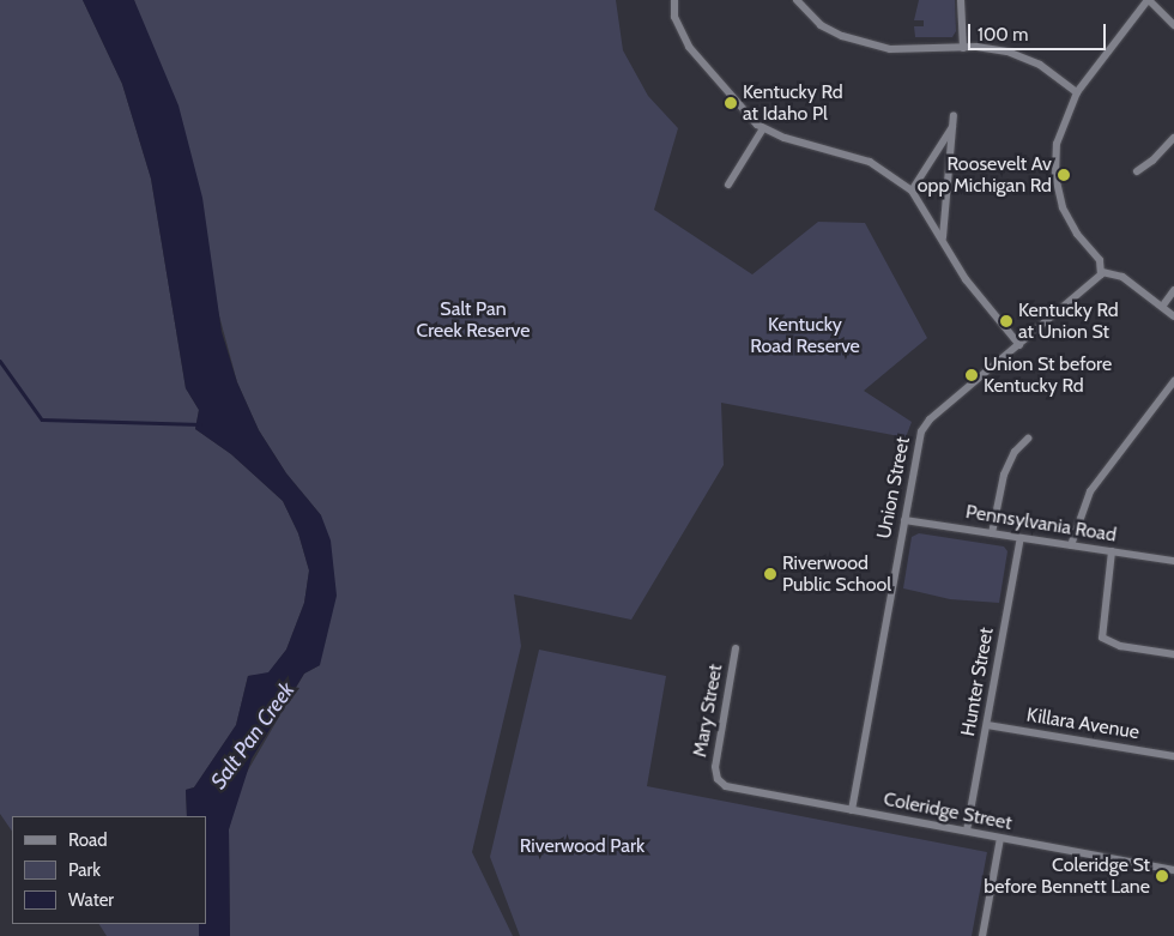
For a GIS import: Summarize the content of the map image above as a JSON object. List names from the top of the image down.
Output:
{
  "streets": {
    "street": [
      "Union Street",
      "Pennsylvania Road",
      "Hunter Street",
      "Mary Street",
      "Killara Avenue",
      "Coleridge Street"
    ]
  },
  "crossings": [
    ["Union Street", "Pennsylvania Road"],
    ["Union Street", "Coleridge Street"],
    ["Pennsylvania Road", "Hunter Street"],
    ["Hunter Street", "Killara Avenue"],
    ["Hunter Street", "Coleridge Street"],
    ["Mary Street", "Coleridge Street"]
  ],
  "water": ["Salt Pan Creek"],
  "parks": ["Salt Pan Creek Reserve", "Kentucky Road Reserve", "Riverwood Park"],
  "places": [
    "Kentucky Rd at Idaho Pl",
    "Roosevelt Av opp Michigan Rd",
    "Kentucky Rd at Union St",
    "Union St before Kentucky Rd",
    "Riverwood Public School",
    "Coleridge St before Bennett Lane"
  ],
  "legend": ["Road", "Park", "Water"],
  "scale_bar": "100 m"
}
